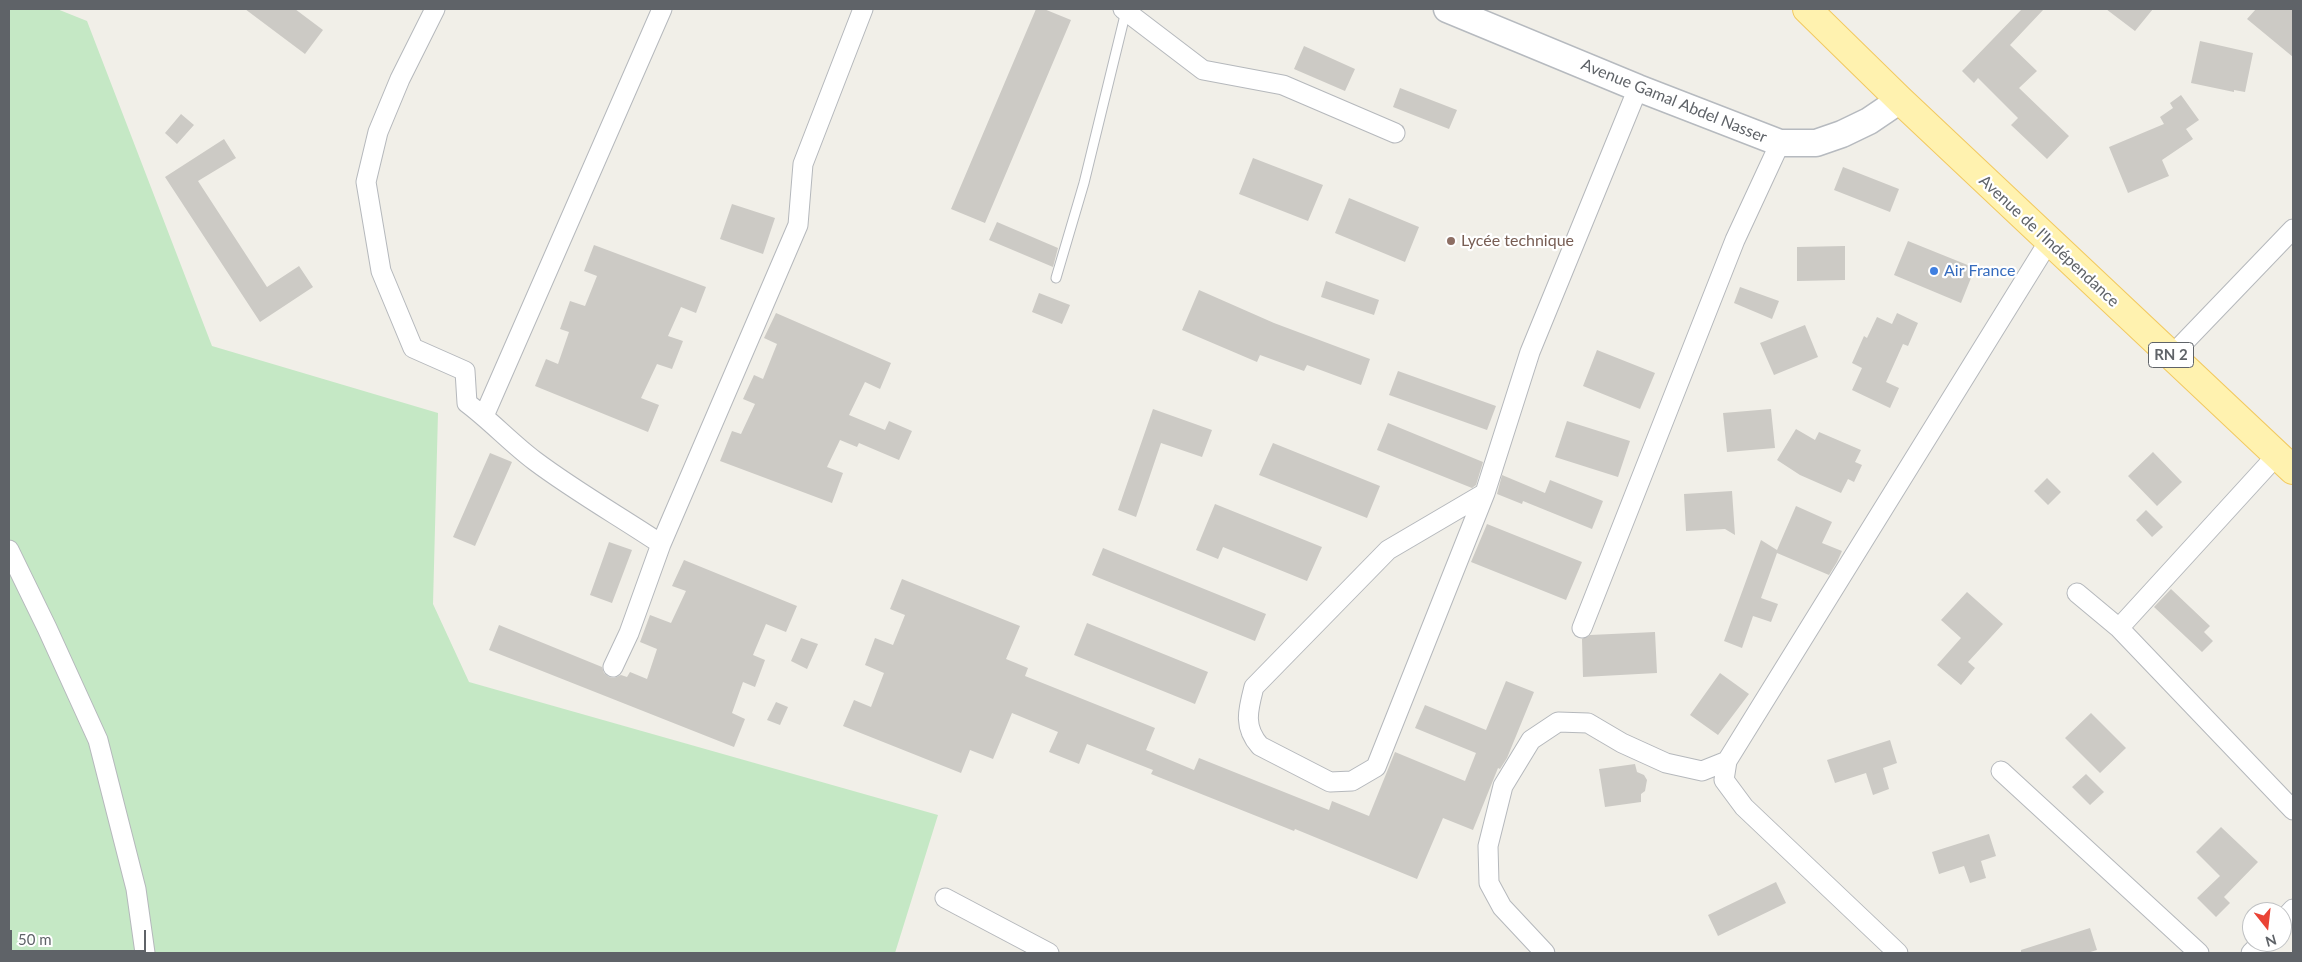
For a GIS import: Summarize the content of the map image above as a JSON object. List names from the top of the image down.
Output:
{
  "streets": {
    "main road": ["Avenue de l'Indépendance", "RN 2"],
    "street": ["Avenue Gamal Abdel Nasser"]
  },
  "crossings": [
    ["Avenue Gamal Abdel Nasser", "Avenue de l'Indépendance"]
  ],
  "places": ["Lycée technique", "Air France"],
  "scale_bar": "50 m",
  "north": "bottom"
}
